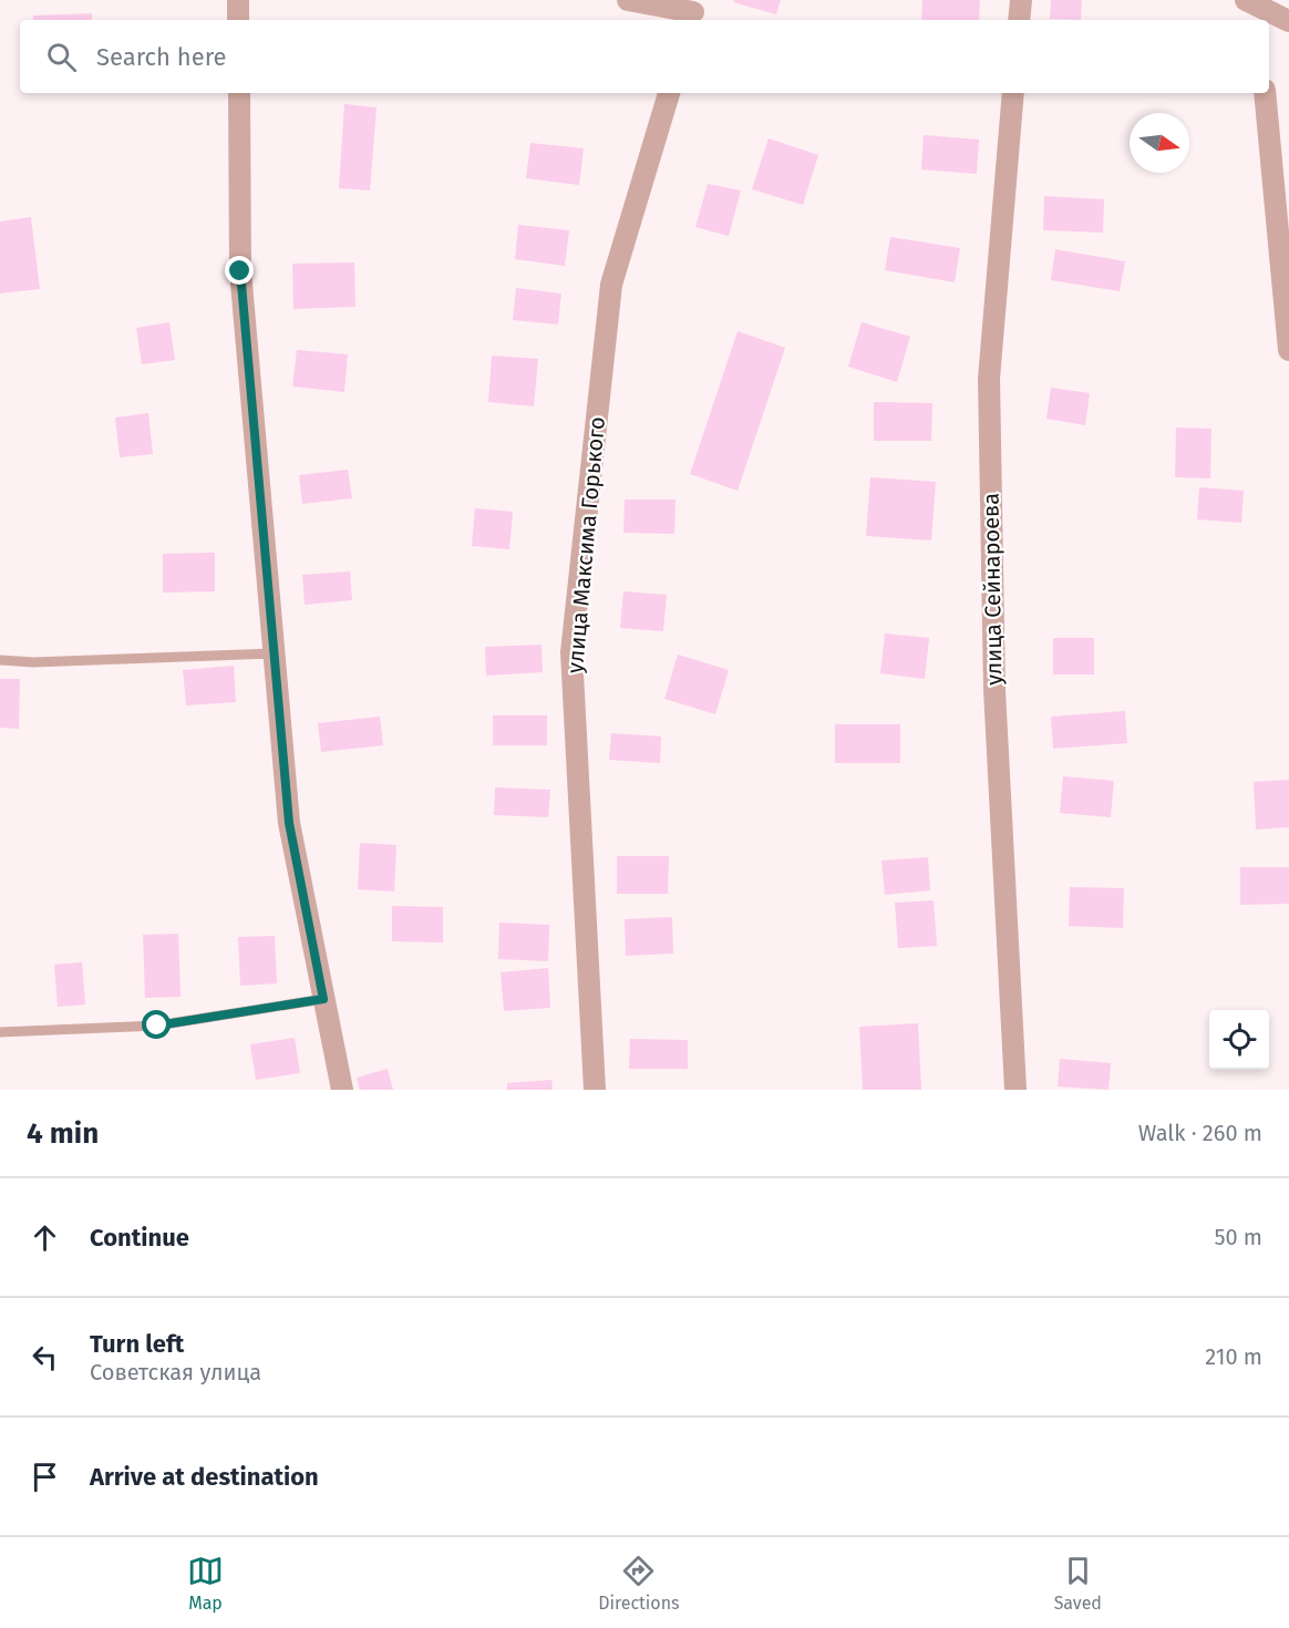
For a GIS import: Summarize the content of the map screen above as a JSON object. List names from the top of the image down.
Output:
{
  "streets": {
    "street": ["улица Максима Горького", "улица Сейнароева"]
  },
  "north": "right",
  "page": {
    "search": "Search here",
    "heading": ["4 min", "Walk · 260 m"],
    "list": [
      ["Continue", "50 m"],
      ["Turn left", "Советская улица", "210 m"],
      "Arrive at destination"
    ],
    "nav": ["Map", "Directions", "Saved"]
  }
}
